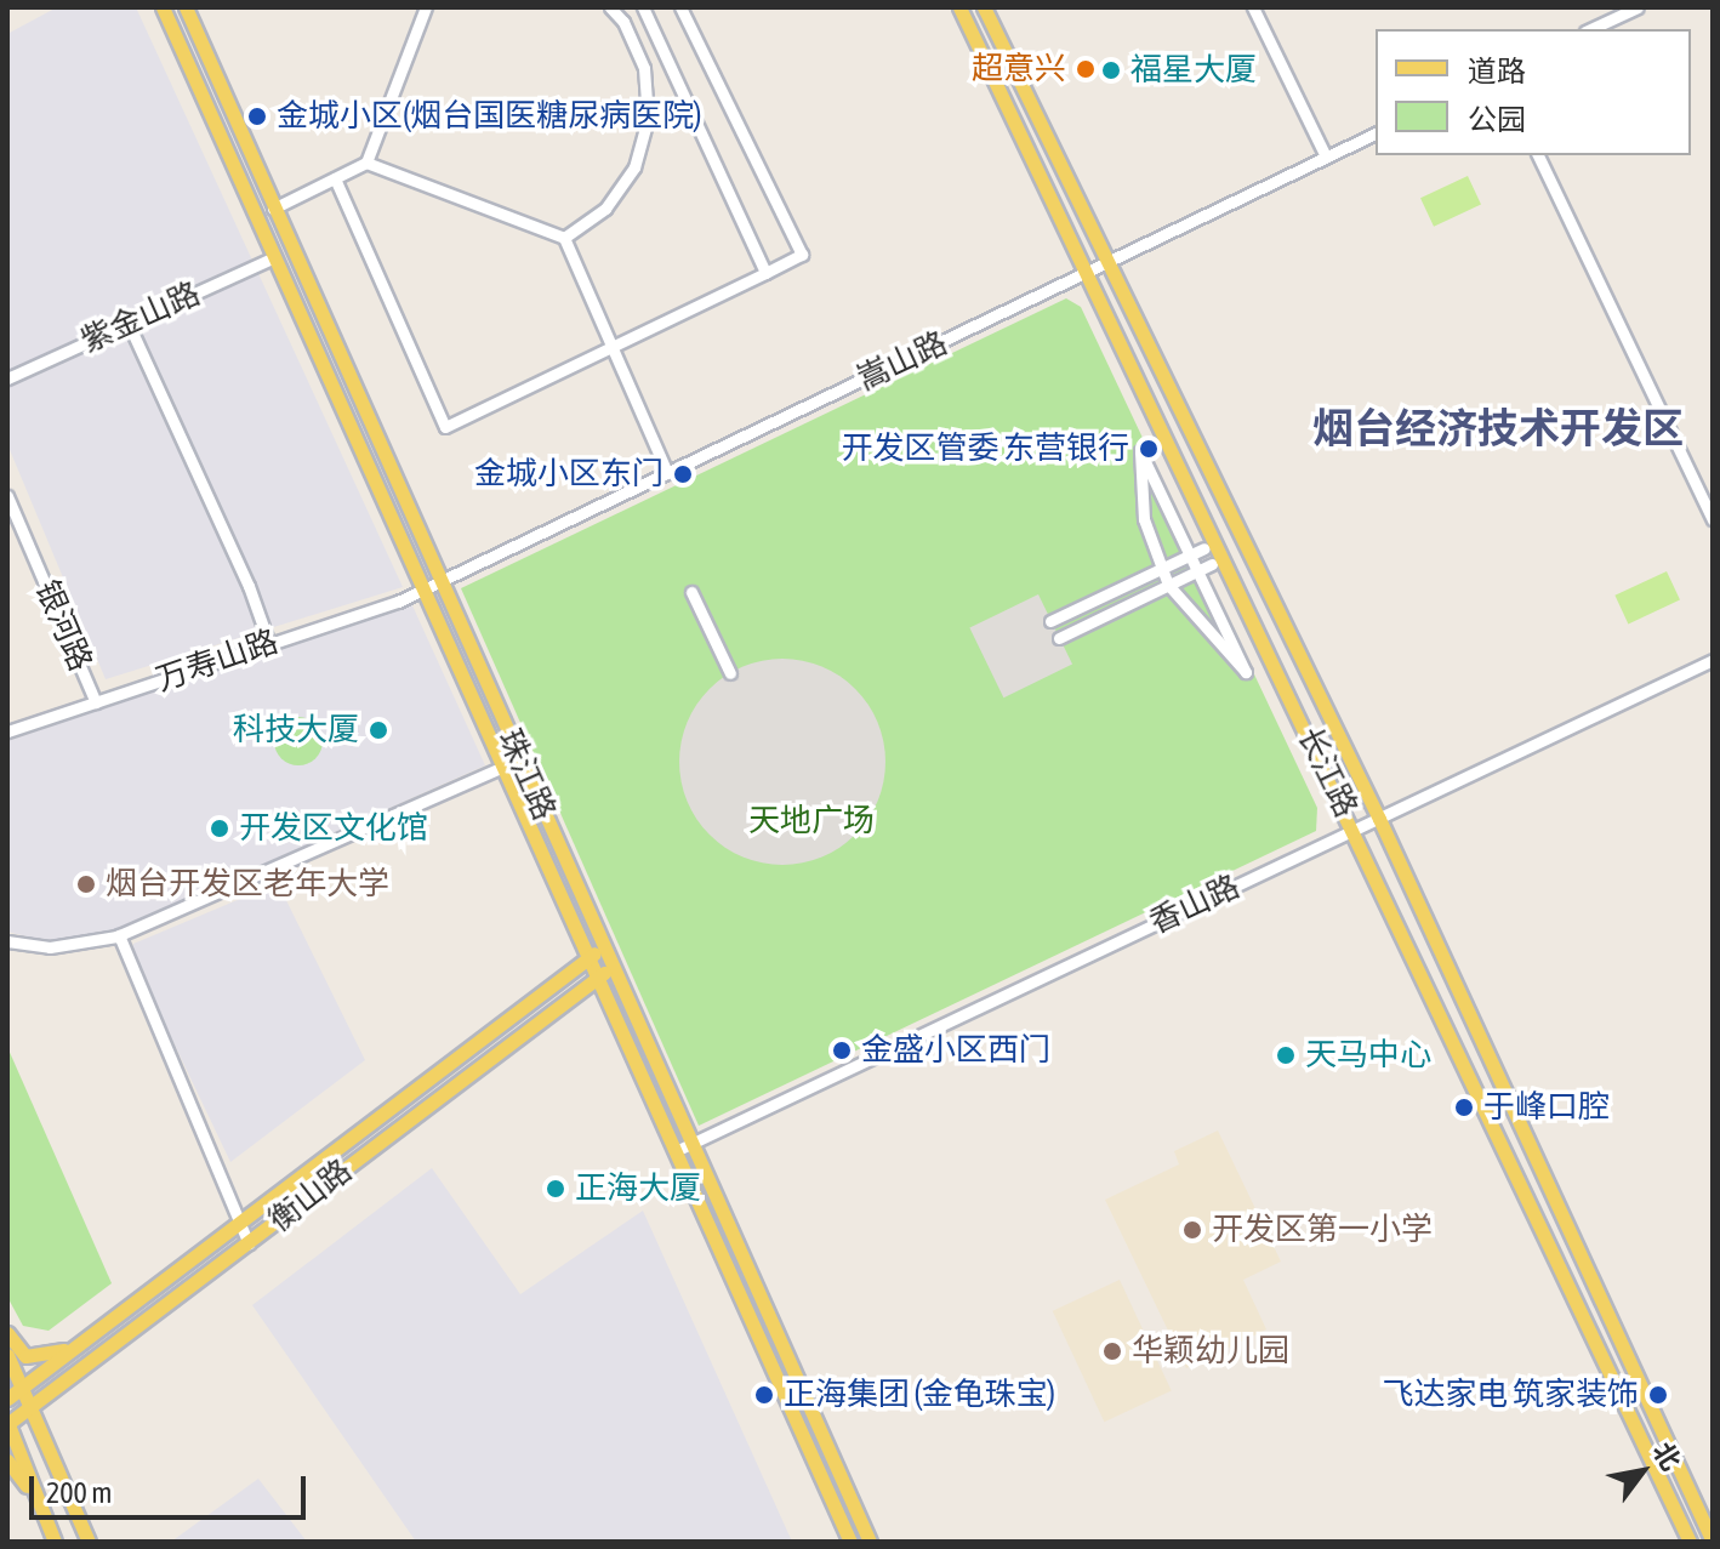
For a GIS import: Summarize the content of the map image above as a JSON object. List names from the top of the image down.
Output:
{
  "streets": {
    "main road": ["长江路", "珠江路", "衡山路"],
    "street": [
      "紫金山路",
      "嵩山路",
      "银河路",
      "万寿山路",
      "香山路"
    ]
  },
  "crossings": [
    ["嵩山路", "万寿山路"],
    ["嵩山路", "长江路"],
    ["嵩山路", "珠江路"],
    ["银河路", "万寿山路"],
    ["长江路", "香山路"],
    ["珠江路", "香山路"],
    ["珠江路", "衡山路"]
  ],
  "districts": ["烟台经济技术开发区"],
  "parks": ["天地广场"],
  "places": [
    "超意兴",
    "福星大厦",
    "金城小区(烟台国医糖尿病医院)",
    "开发区管委 东营银行",
    "金城小区东门",
    "科技大厦",
    "开发区文化馆",
    "烟台开发区老年大学",
    "金盛小区西门",
    "天马中心",
    "于峰口腔",
    "正海大厦",
    "开发区第一小学",
    "华颖幼儿园",
    "正海集团 (金龟珠宝)",
    "飞达家电 筑家装饰"
  ],
  "legend": ["道路", "公园"],
  "scale_bar": "200 m",
  "north": "top right"
}
